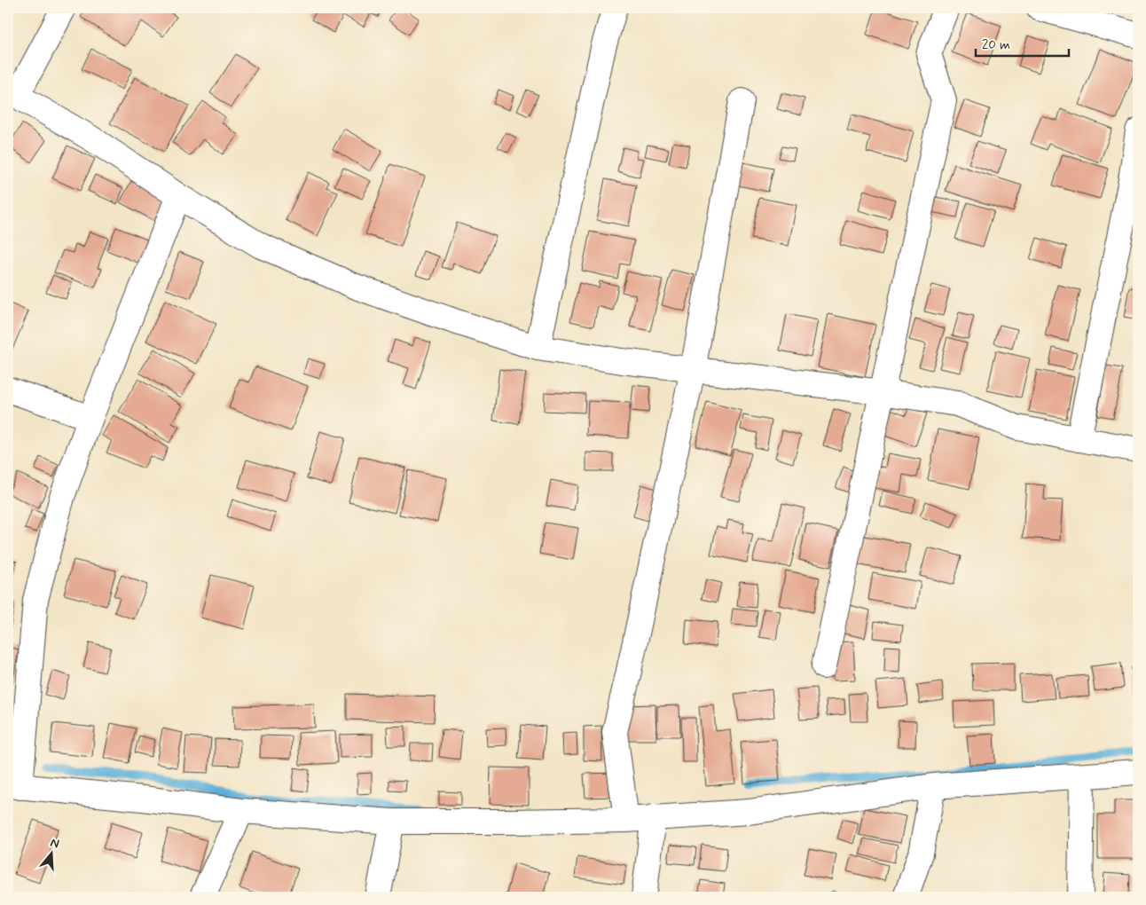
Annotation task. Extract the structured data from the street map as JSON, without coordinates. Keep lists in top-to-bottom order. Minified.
{"scale_bar":"20 m","north":"top"}
